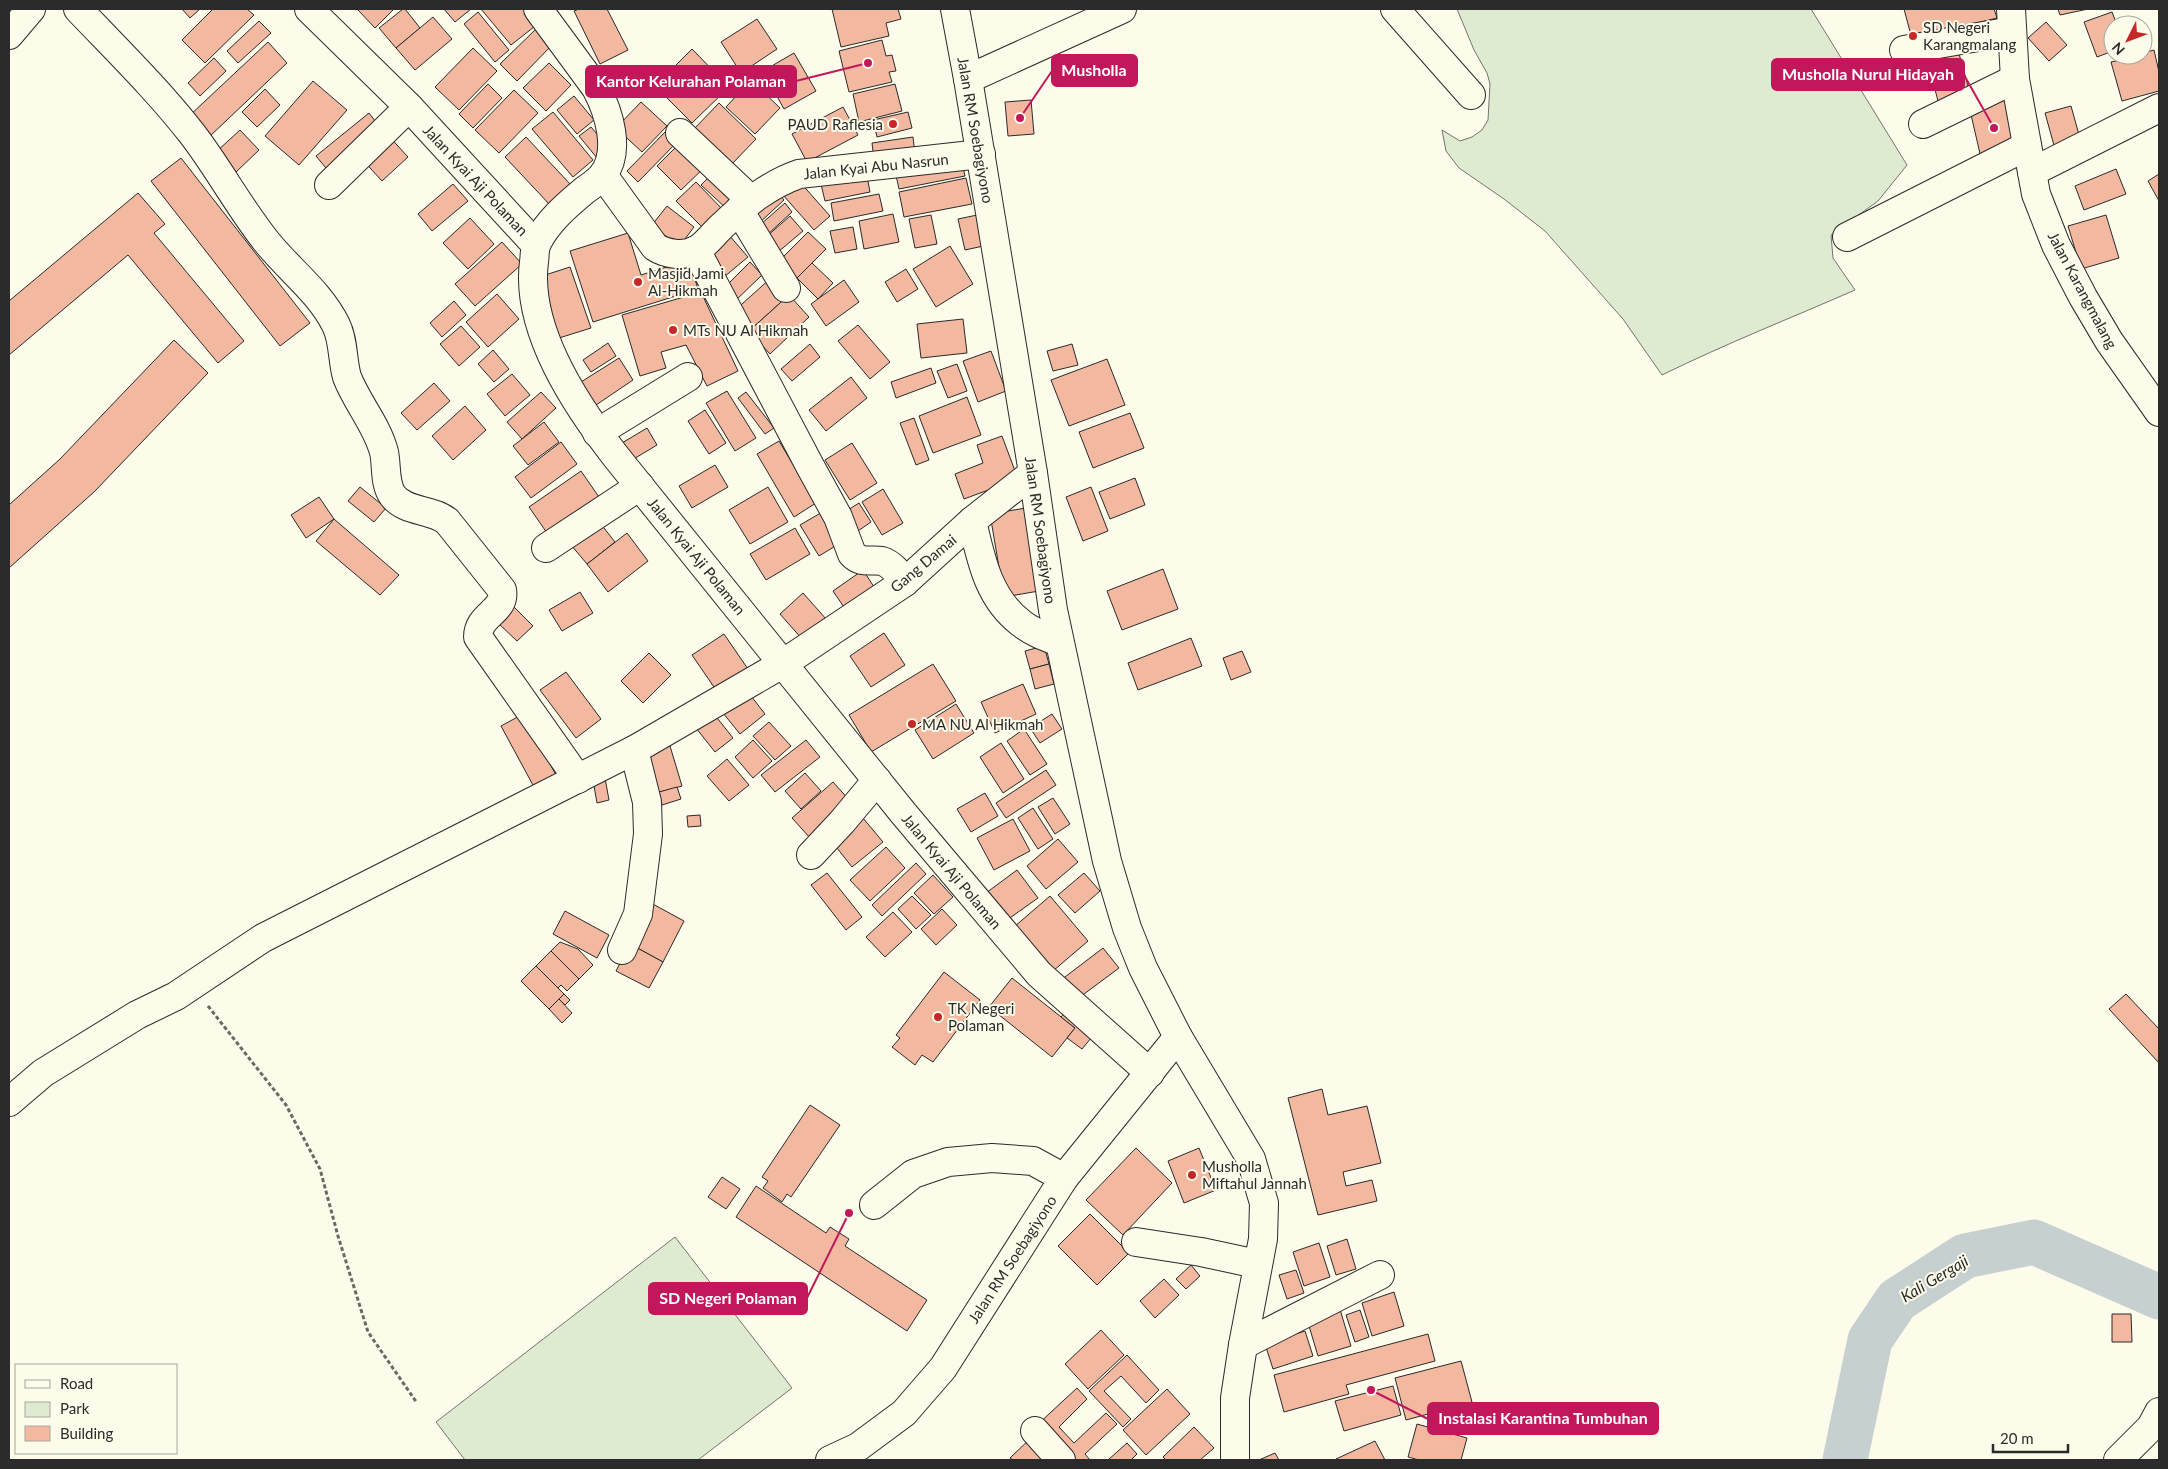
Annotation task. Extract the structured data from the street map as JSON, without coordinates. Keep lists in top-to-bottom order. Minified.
{"streets":{"street":["Jalan RM Soebagiyono","Jalan Kyai Abu Nasrun","Jalan Kyai Aji Polaman","Jalan Karangmalang","Gang Damai"]},"crossings":[["Jalan RM Soebagiyono","Jalan Kyai Abu Nasrun"],["Jalan RM Soebagiyono","Jalan Kyai Aji Polaman"],["Jalan RM Soebagiyono","Gang Damai"],["Jalan Kyai Aji Polaman","Gang Damai"]],"water":["Kali Gergaji"],"places":["SD Negeri Karangmalang","Kantor Kelurahan Polaman","Musholla","PAUD Raflesia","Musholla Nurul Hidayah","Masjid Jami Al-Hikmah","MTs NU Al Hikmah","MA NU Al Hikmah","TK Negeri Polaman","Musholla Miftahul Jannah","SD Negeri Polaman","Instalasi Karantina Tumbuhan"],"legend":["Road","Park","Building"],"scale_bar":"20 m","north":"bottom left"}
